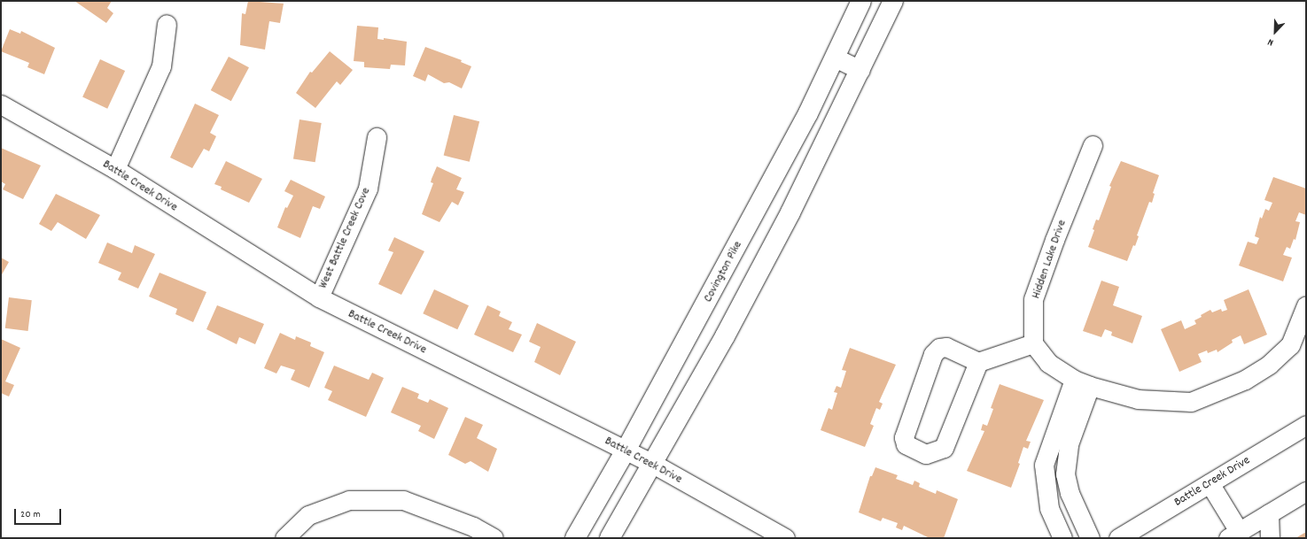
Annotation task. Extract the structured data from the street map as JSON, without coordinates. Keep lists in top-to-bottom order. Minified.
{"streets":{"main road":["Covington Pike"],"street":["Battle Creek Drive","West Battle Creek Cove","Hidden Lake Drive"]},"crossings":[["Battle Creek Drive","West Battle Creek Cove"],["Battle Creek Drive","Covington Pike"]],"scale_bar":"20 m","north":"bottom left"}
